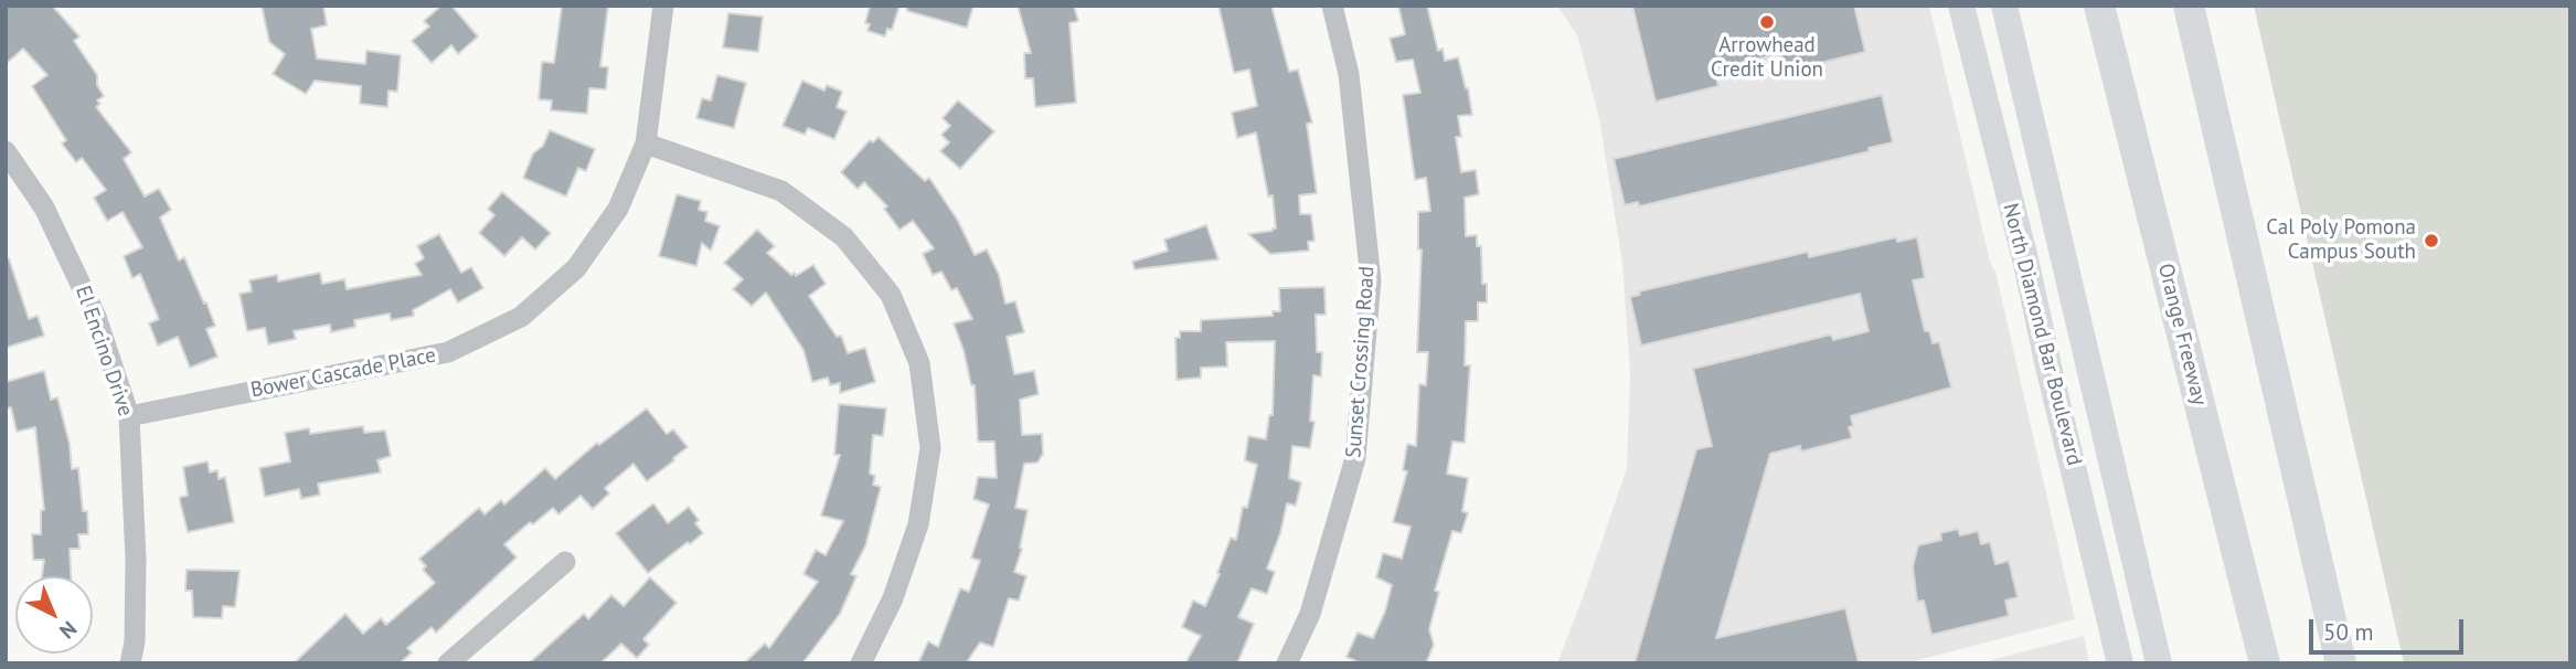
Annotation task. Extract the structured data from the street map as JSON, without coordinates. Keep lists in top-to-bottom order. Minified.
{"streets":{"highway":["Orange Freeway"],"main road":["North Diamond Bar Boulevard"],"street":["El Encino Drive","Sunset Crossing Road","Bower Cascade Place"]},"crossings":[["El Encino Drive","Bower Cascade Place"]],"places":["Arrowhead Credit Union","Cal Poly Pomona Campus South"],"scale_bar":"50 m","north":"bottom right"}
